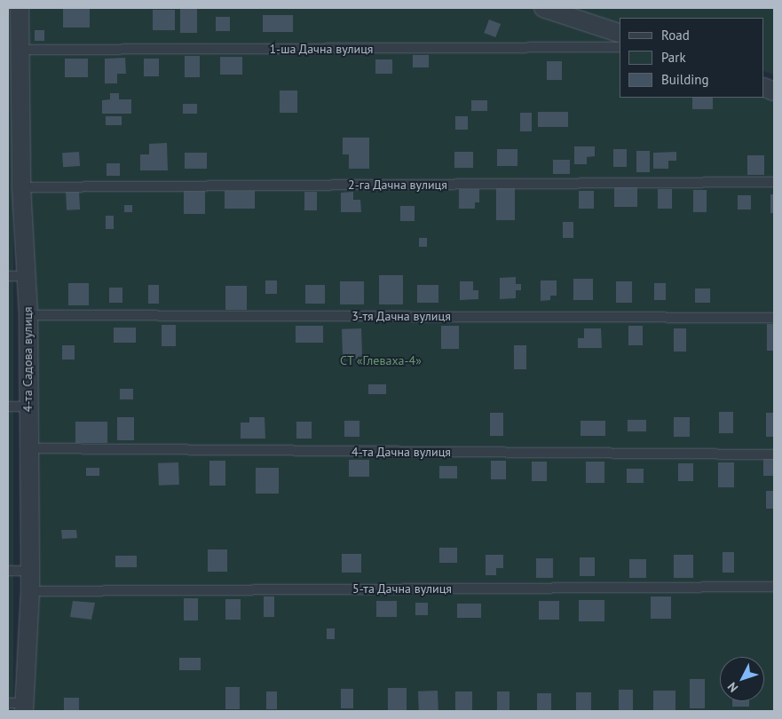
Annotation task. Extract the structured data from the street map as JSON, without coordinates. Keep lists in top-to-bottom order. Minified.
{"streets":{"street":["4-та Садова вулиця"],"lane":["1-ша Дачна вулиця","2-га Дачна вулиця","3-тя Дачна вулиця","4-та Дачна вулиця","5-та Дачна вулиця"]},"crossings":[["1-ша Дачна вулиця","4-та Садова вулиця"],["2-га Дачна вулиця","4-та Садова вулиця"],["3-тя Дачна вулиця","4-та Садова вулиця"],["4-та Садова вулиця","4-та Дачна вулиця"],["4-та Садова вулиця","5-та Дачна вулиця"]],"parks":["СТ «Глеваха-4»"],"legend":["Road","Park","Building"],"north":"bottom left"}
